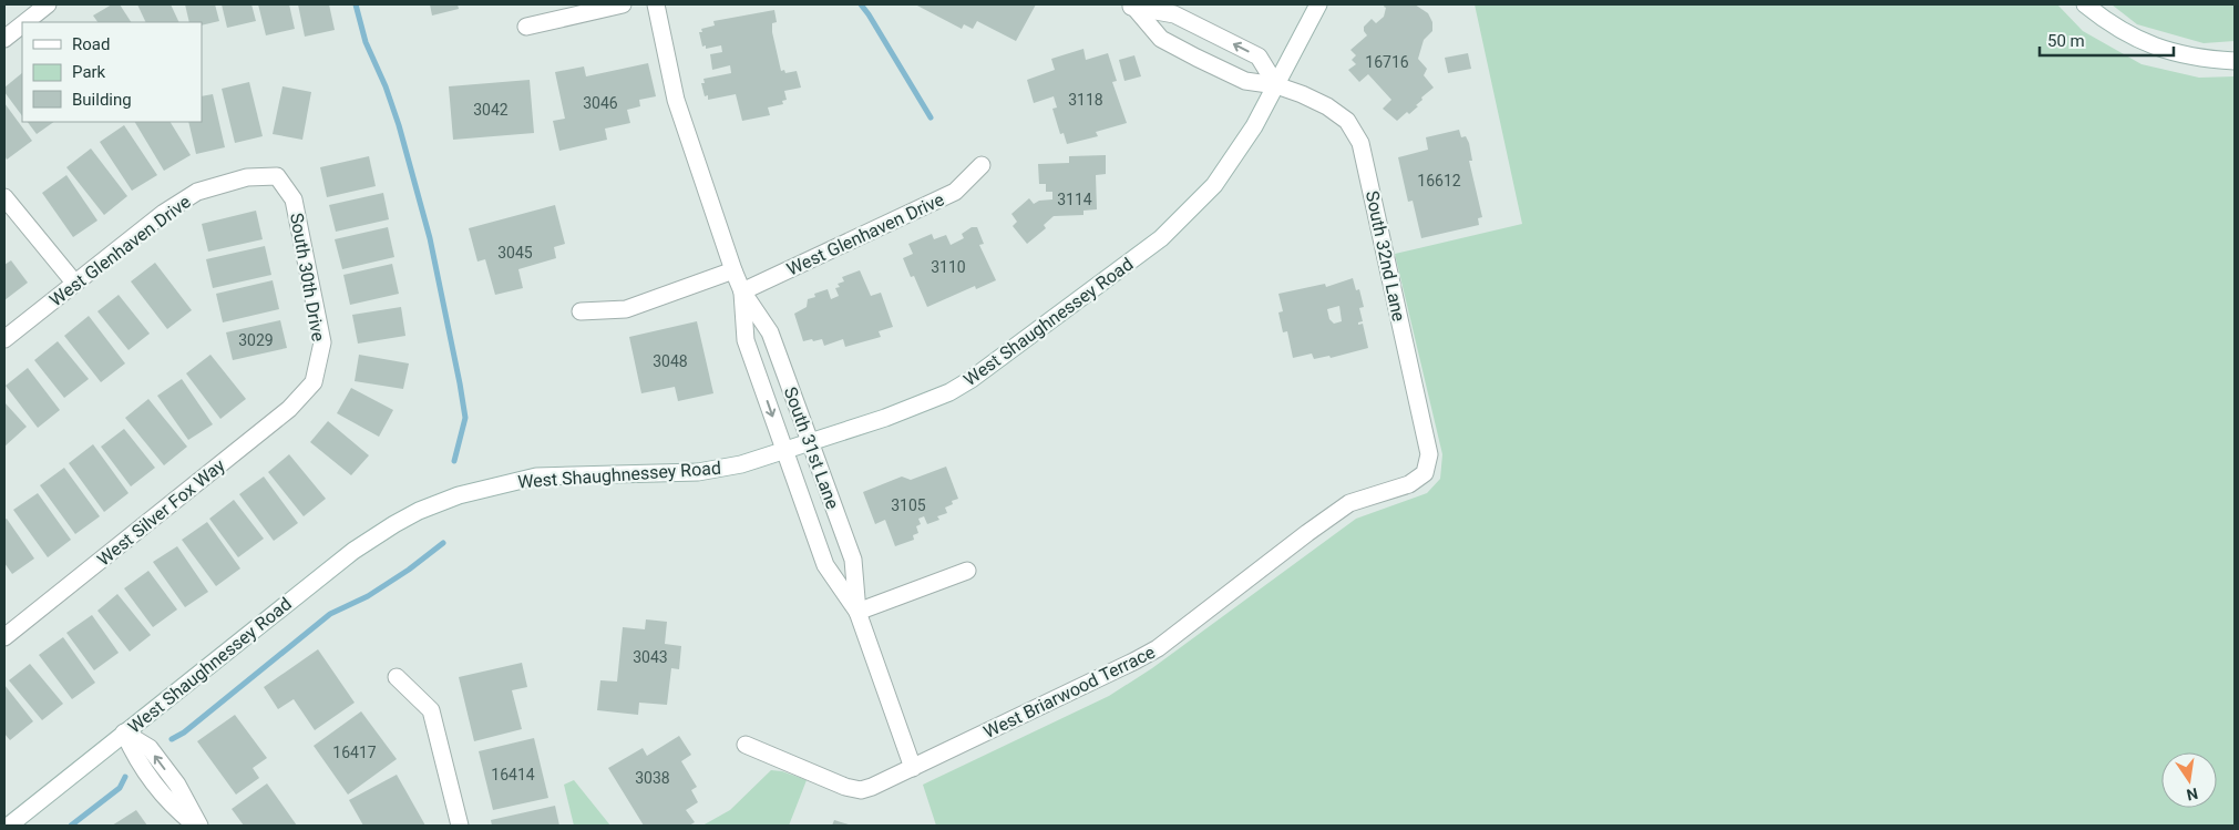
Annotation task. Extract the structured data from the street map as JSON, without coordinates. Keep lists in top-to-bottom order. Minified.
{"streets":{"street":["West Glenhaven Drive","South 32nd Lane","South 30th Drive","West Shaughnessey Road","South 31st Lane","West Silver Fox Way","West Briarwood Terrace"]},"crossings":[["West Glenhaven Drive","South 30th Drive"],["West Glenhaven Drive","South 31st Lane"],["South 32nd Lane","West Shaughnessey Road"],["South 32nd Lane","West Briarwood Terrace"],["South 30th Drive","West Silver Fox Way"],["West Shaughnessey Road","South 31st Lane"],["South 31st Lane","West Briarwood Terrace"]],"house_numbers":["16716","3118","3046","3042","16612","3114","3045","3110","3029","3048","3105","3043","16417","16414","3038"],"legend":["Road","Park","Building"],"scale_bar":"50 m","north":"bottom"}
